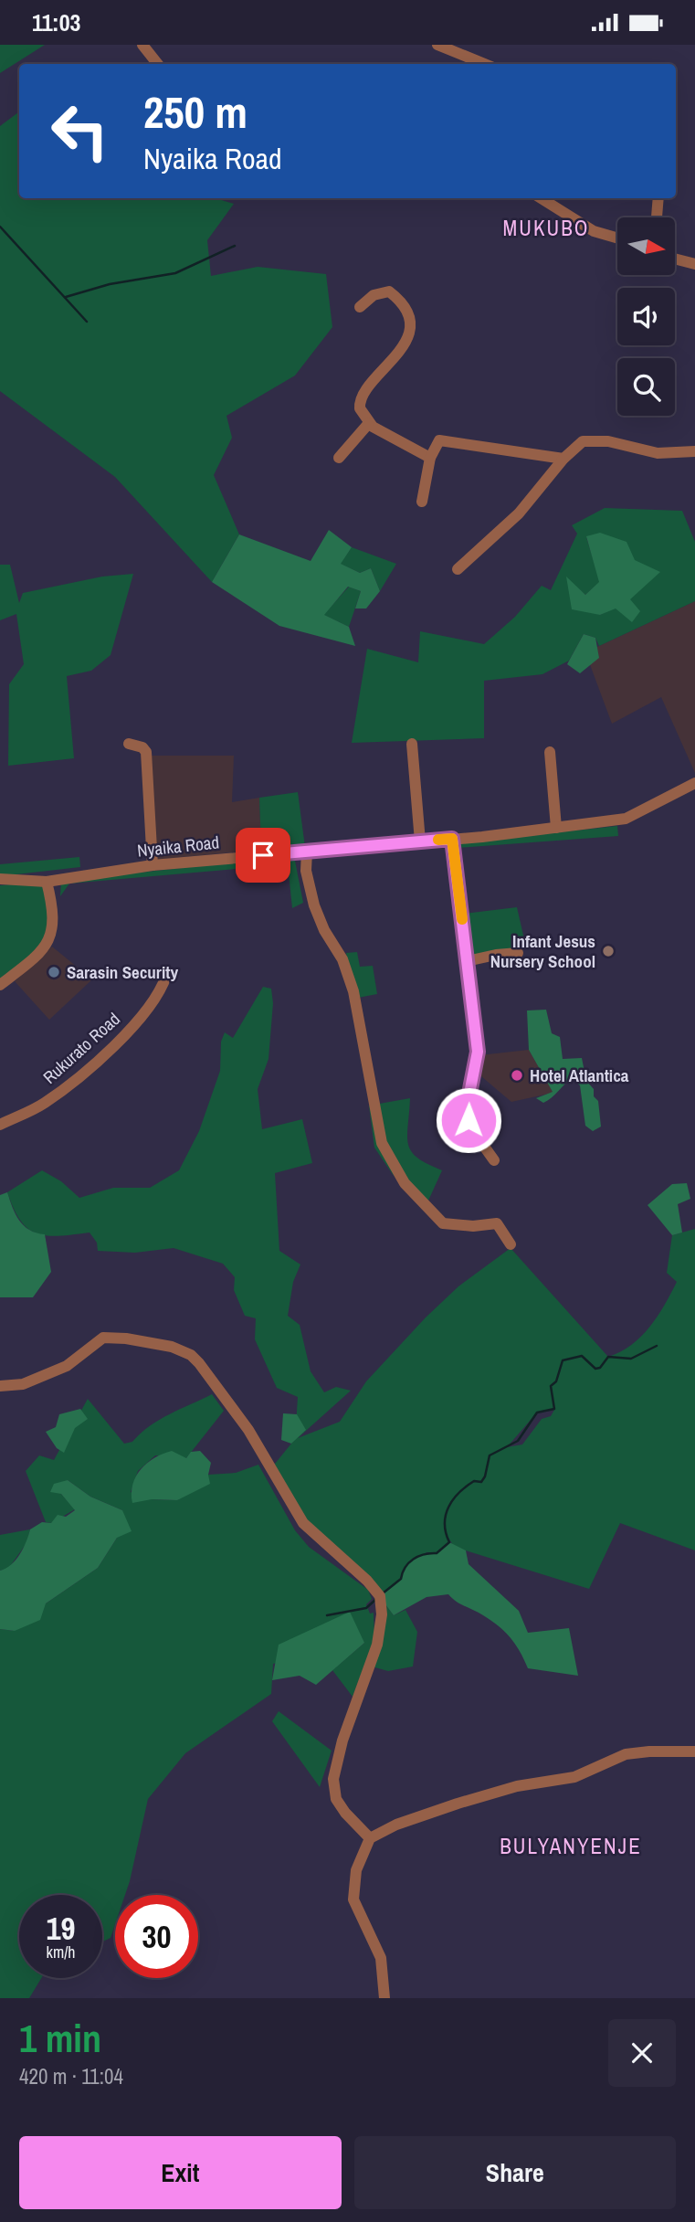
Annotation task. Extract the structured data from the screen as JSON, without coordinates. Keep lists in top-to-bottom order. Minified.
{"streets":{"street":["Nyaika Road","Rukurato Road"]},"districts":["MUKUBO","BULYANYENJE"],"places":["Infant Jesus Nursery School","Sarasin Security","Hotel Atlantica"],"north":"right","page":{"status":"11:03","turn":["250 m","Nyaika Road"],"speed":"19 km/h","limit":"30","heading":["1 min","420 m · 11:04"],"buttons":["Exit","Share"]}}
